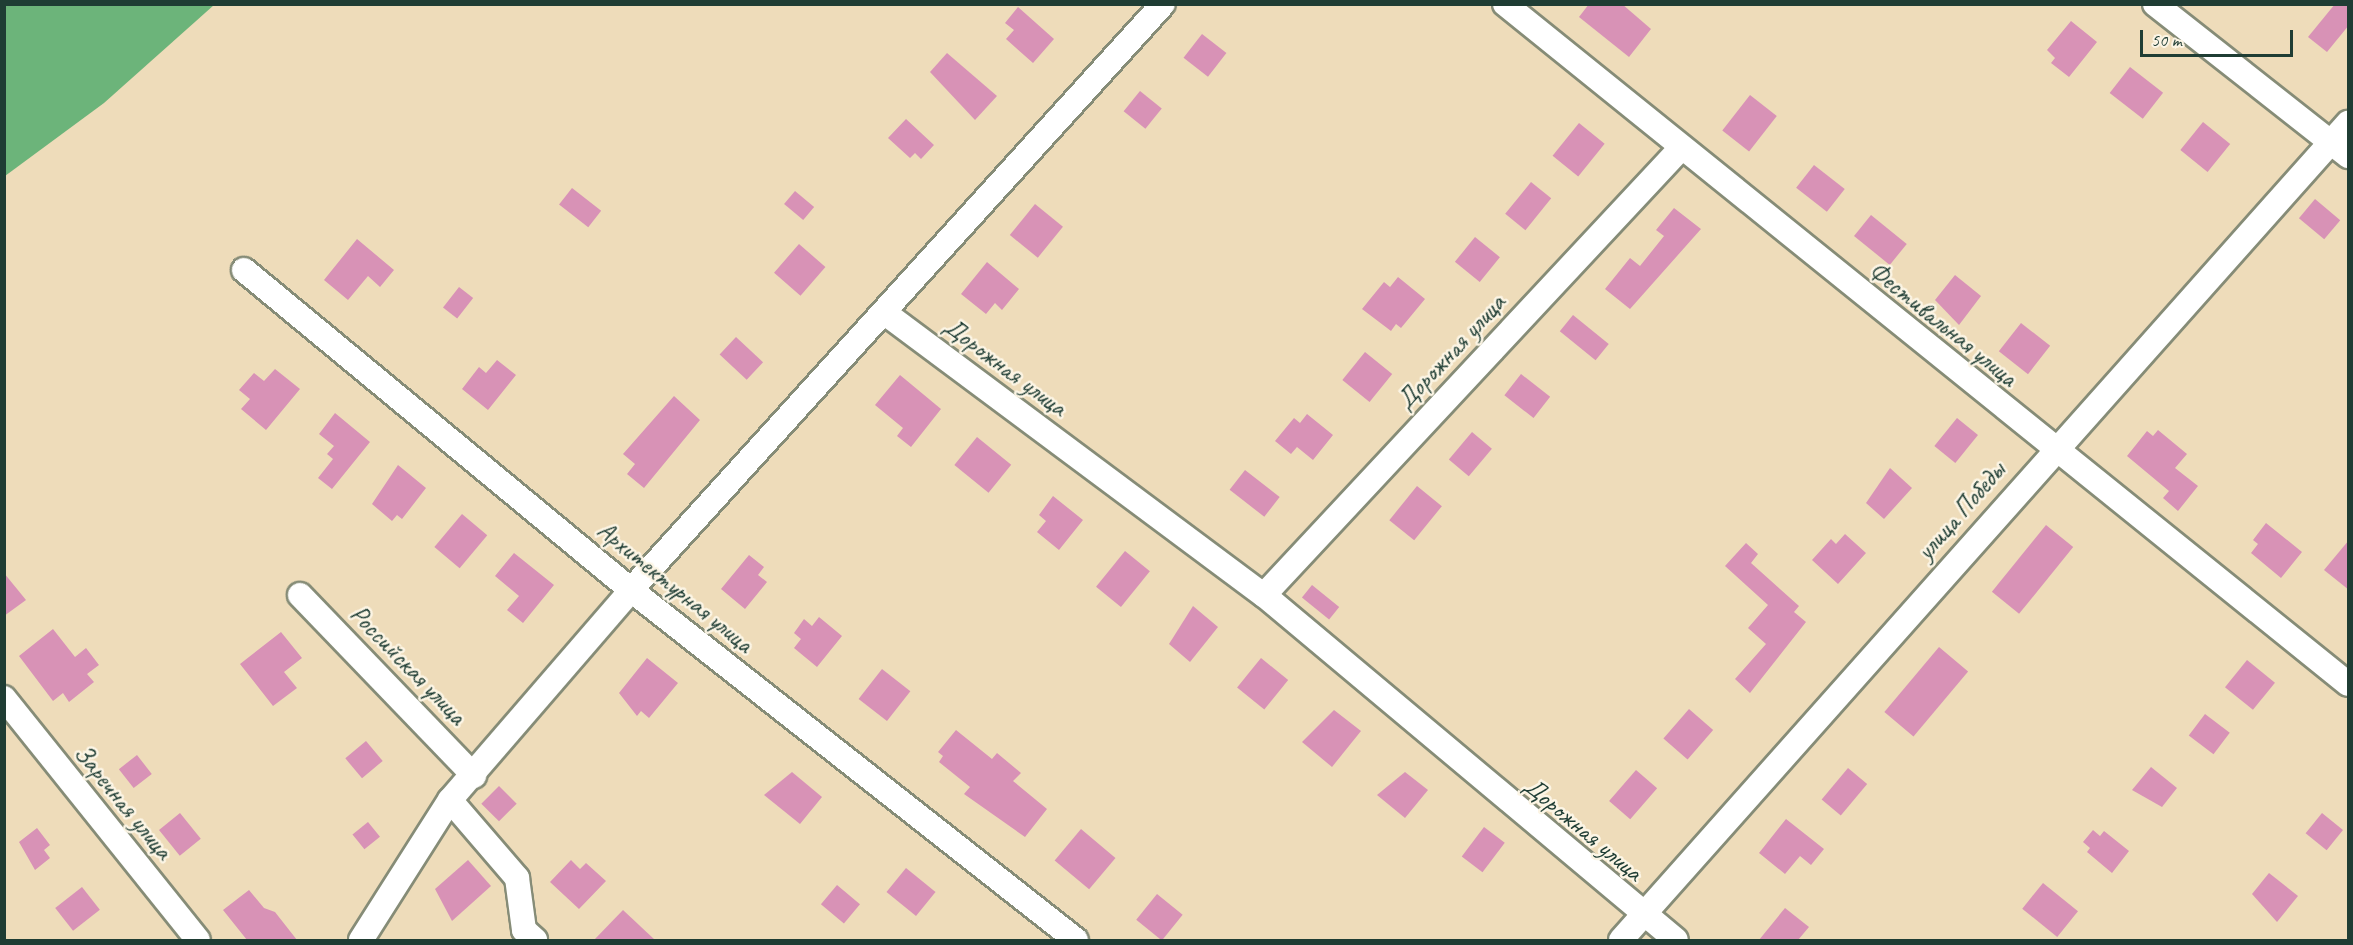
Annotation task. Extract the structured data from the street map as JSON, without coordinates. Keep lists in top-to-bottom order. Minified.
{"streets":{"street":["Фестивальная улица","Дорожная улица","улица Победы","Архитектурная улица","Российская улица","Заречная улица"]},"crossings":[["Фестивальная улица","Дорожная улица"],["Фестивальная улица","улица Победы"],["Дорожная улица","улица Победы"]],"scale_bar":"50 m"}
